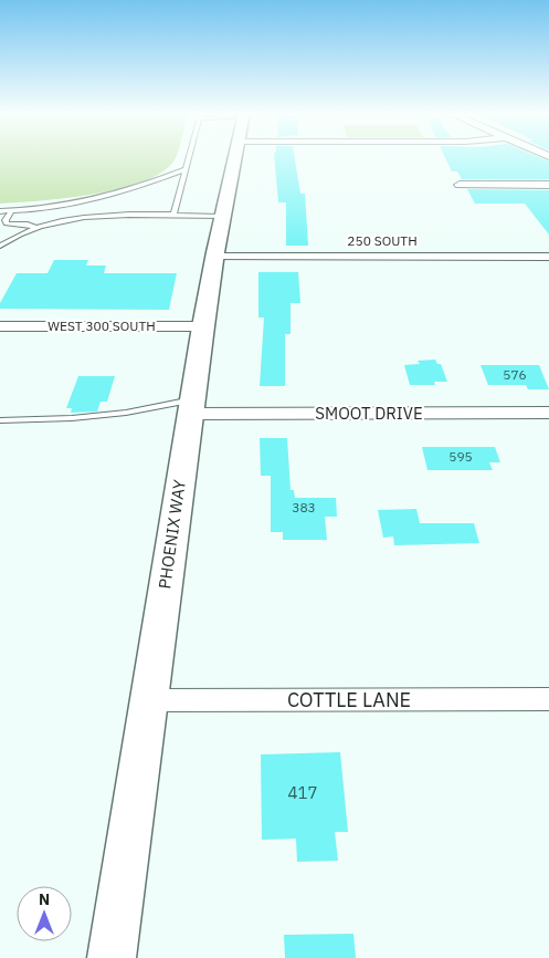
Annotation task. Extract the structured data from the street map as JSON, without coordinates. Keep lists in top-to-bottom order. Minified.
{"streets":{"street":["250 SOUTH","WEST 300 SOUTH","SMOOT DRIVE","PHOENIX WAY","COTTLE LANE"]},"crossings":[["250 SOUTH","PHOENIX WAY"],["WEST 300 SOUTH","PHOENIX WAY"],["SMOOT DRIVE","PHOENIX WAY"],["PHOENIX WAY","COTTLE LANE"]],"house_numbers":["576","595","383","417"],"north":"top"}
